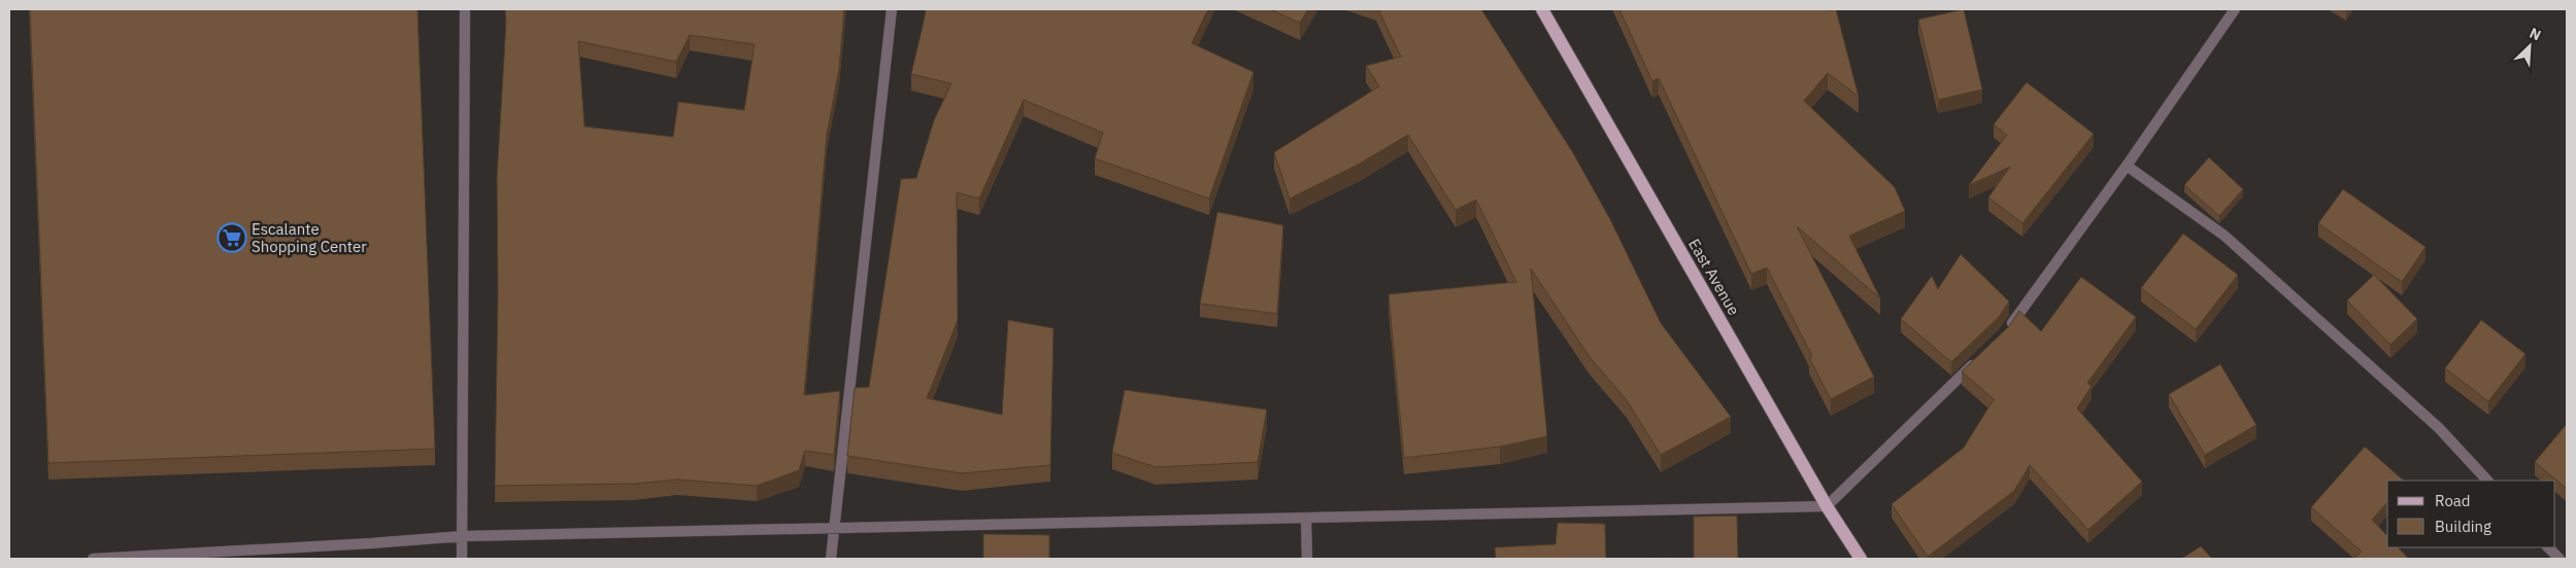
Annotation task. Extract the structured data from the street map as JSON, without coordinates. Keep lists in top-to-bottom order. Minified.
{"streets":{"main road":["East Avenue"]},"places":{"supermarket":["Escalante Shopping Center"]},"legend":["Road","Building"],"north":"top right"}
